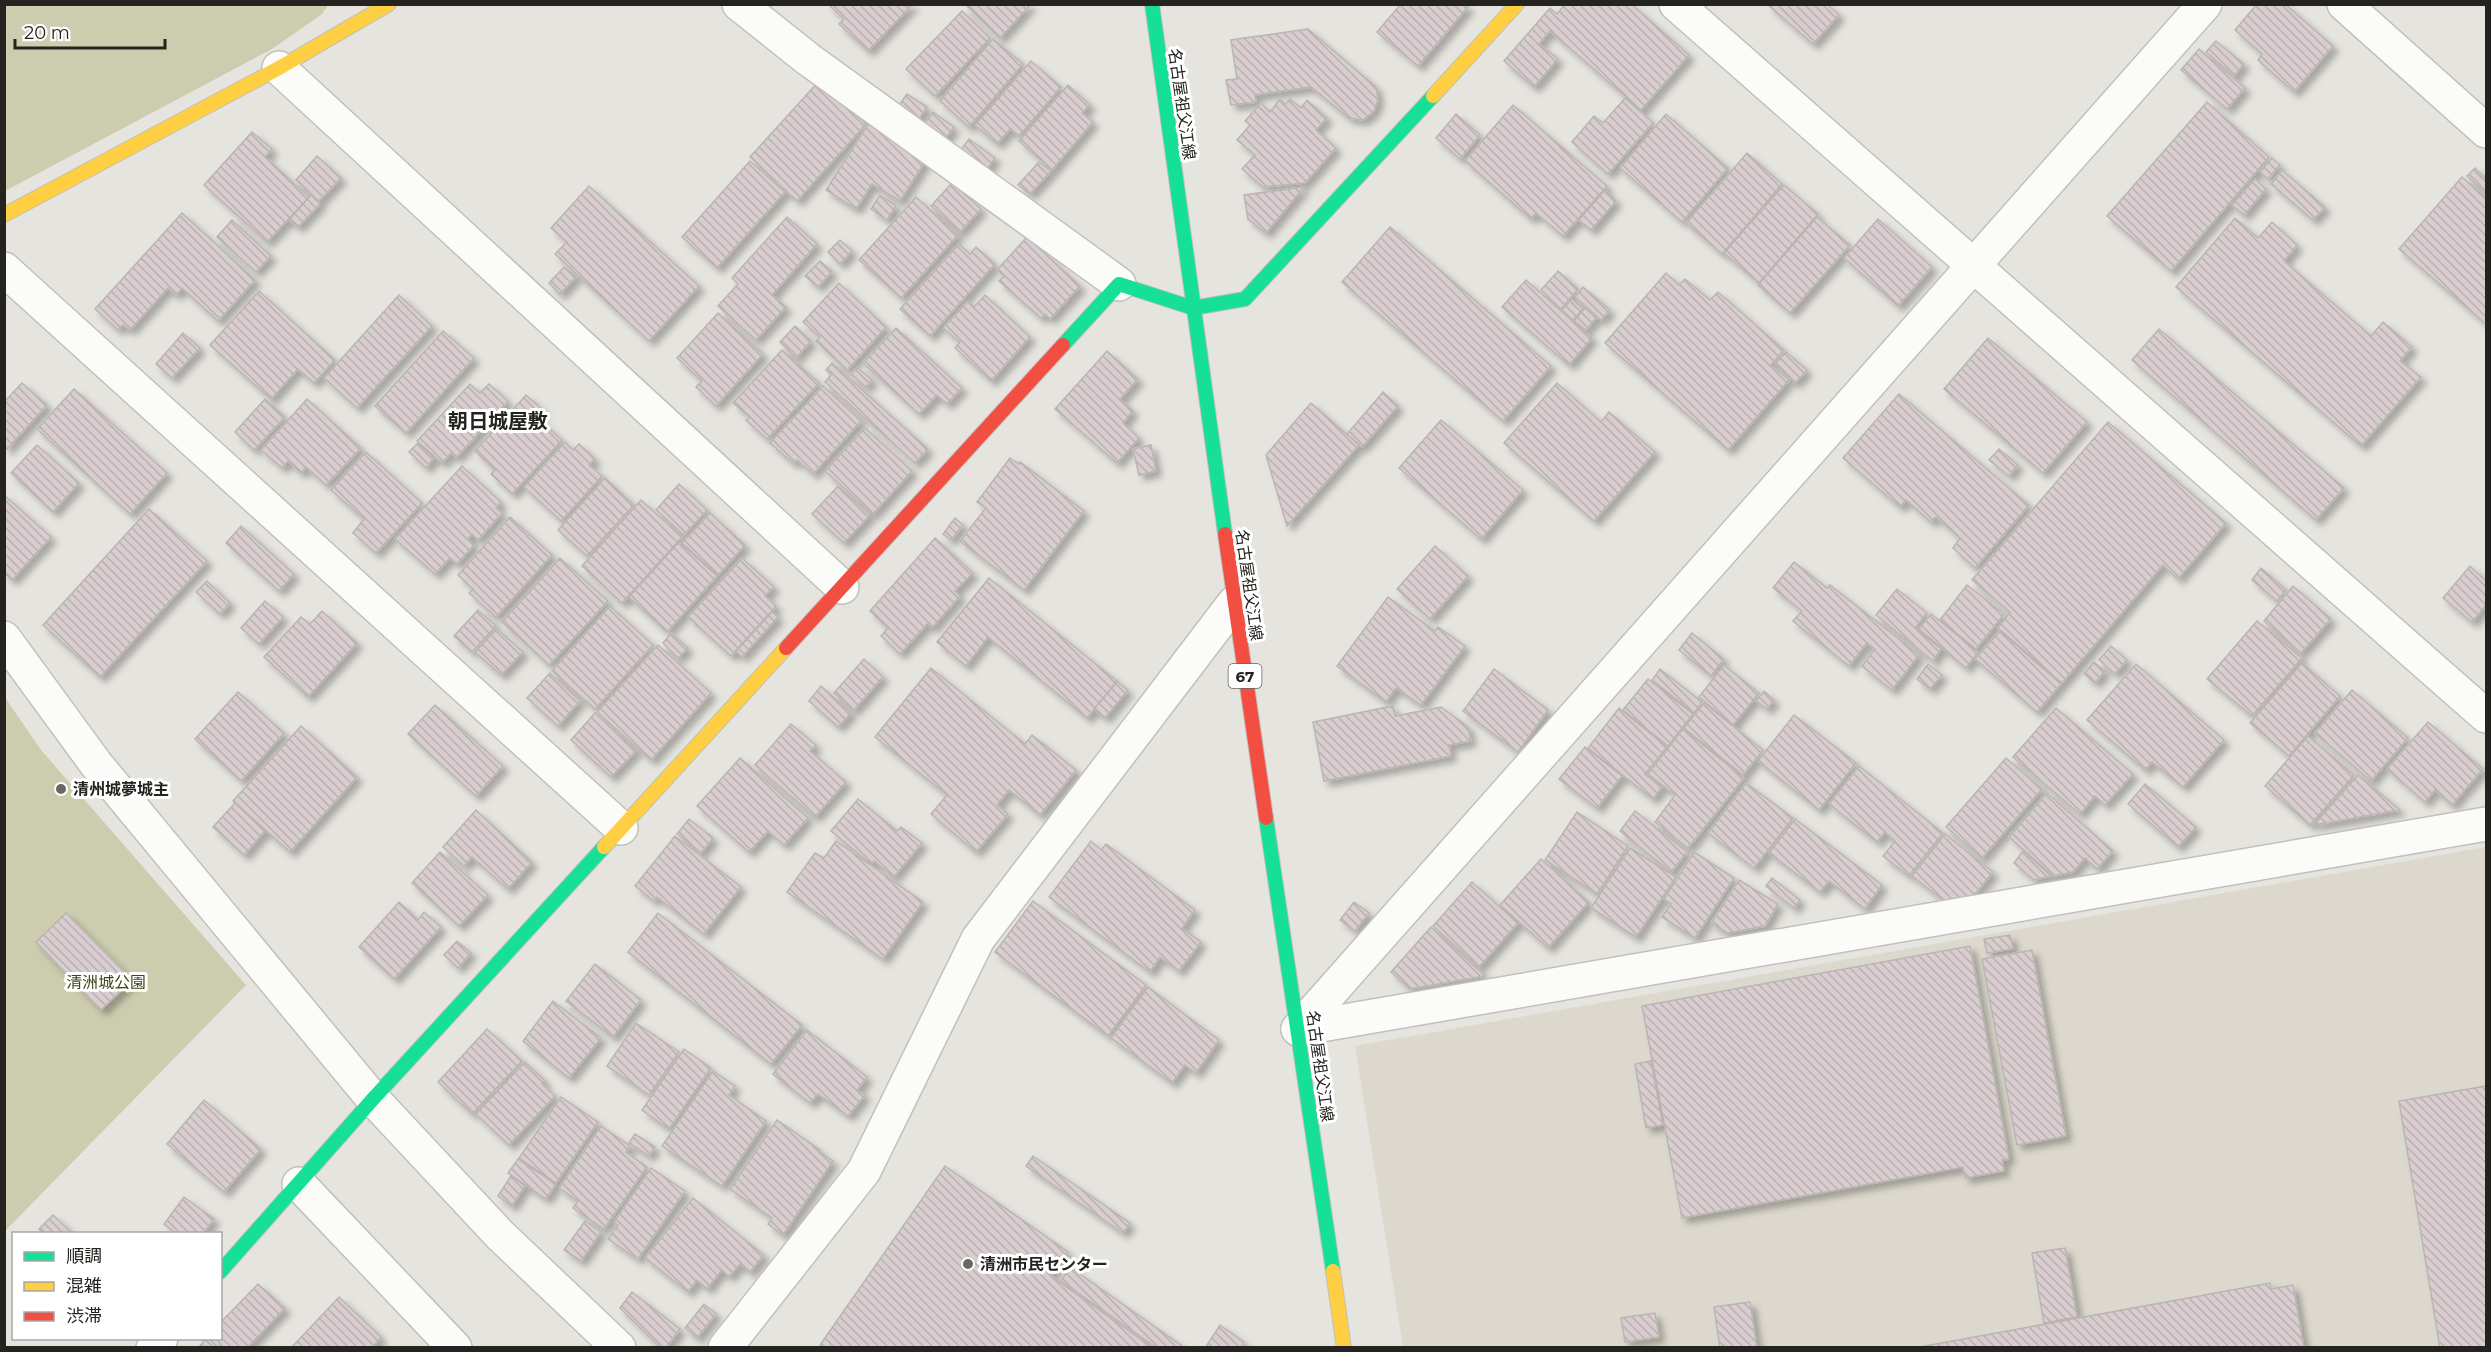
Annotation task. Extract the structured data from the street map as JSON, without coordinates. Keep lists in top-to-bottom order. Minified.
{"streets":{"street":["名古屋祖父江線","67"]},"districts":["朝日城屋敷"],"parks":["清洲城公園"],"places":["清州城夢城主","清洲市民センター"],"legend":["順調","混雑","渋滞"],"scale_bar":"20 m"}
